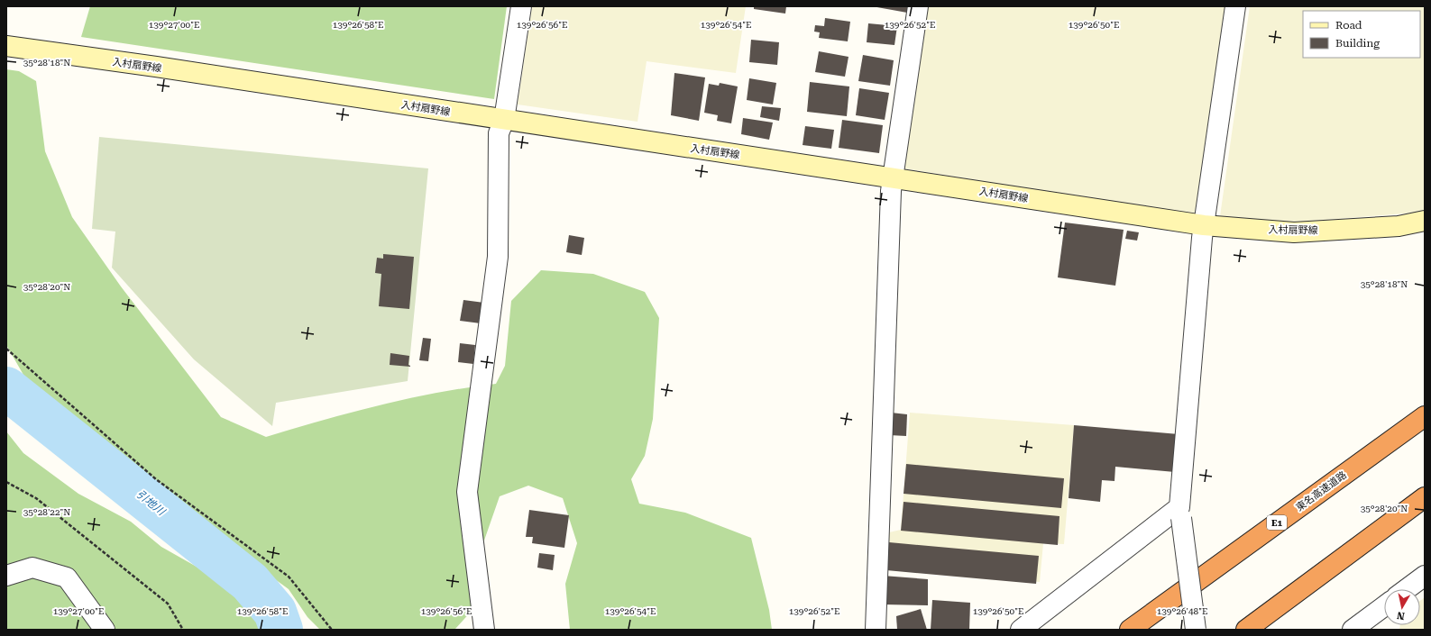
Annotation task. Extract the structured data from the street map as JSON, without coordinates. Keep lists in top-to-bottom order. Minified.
{"streets":{"highway":["東名高速道路","E1"],"street":["入村扇野線"]},"water":["引地川"],"legend":["Road","Building"],"north":"bottom","coordinates":["139°27'00\"E","139°26'58\"E","139°26'56\"E","139°26'54\"E","139°26'52\"E","139°26'50\"E","35°28'18\"N","35°28'20\"N","35°28'22\"N","139°26'48\"E"]}
